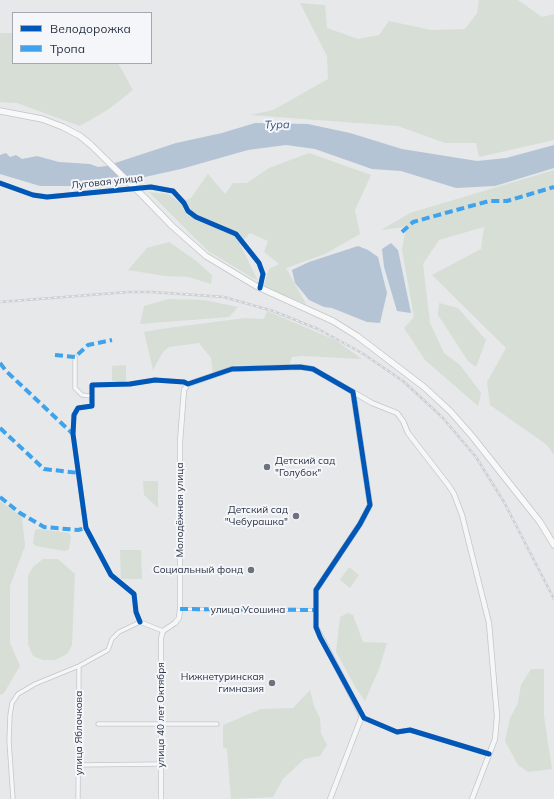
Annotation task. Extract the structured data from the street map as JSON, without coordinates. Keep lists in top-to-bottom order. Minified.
{"streets":{"street":["Луговая улица","Молодёжная улица","улица Усошина","улица 40 лет Октября","улица Яблочкова"]},"crossings":[["Молодёжная улица","улица Усошина"]],"water":["Тура"],"places":["Детский сад \"Голубок\"","Детский сад \"Чебурашка\"","Социальный фонд","Нижнетуринская гимназия"],"legend":["Велодорожка","Тропа"]}
